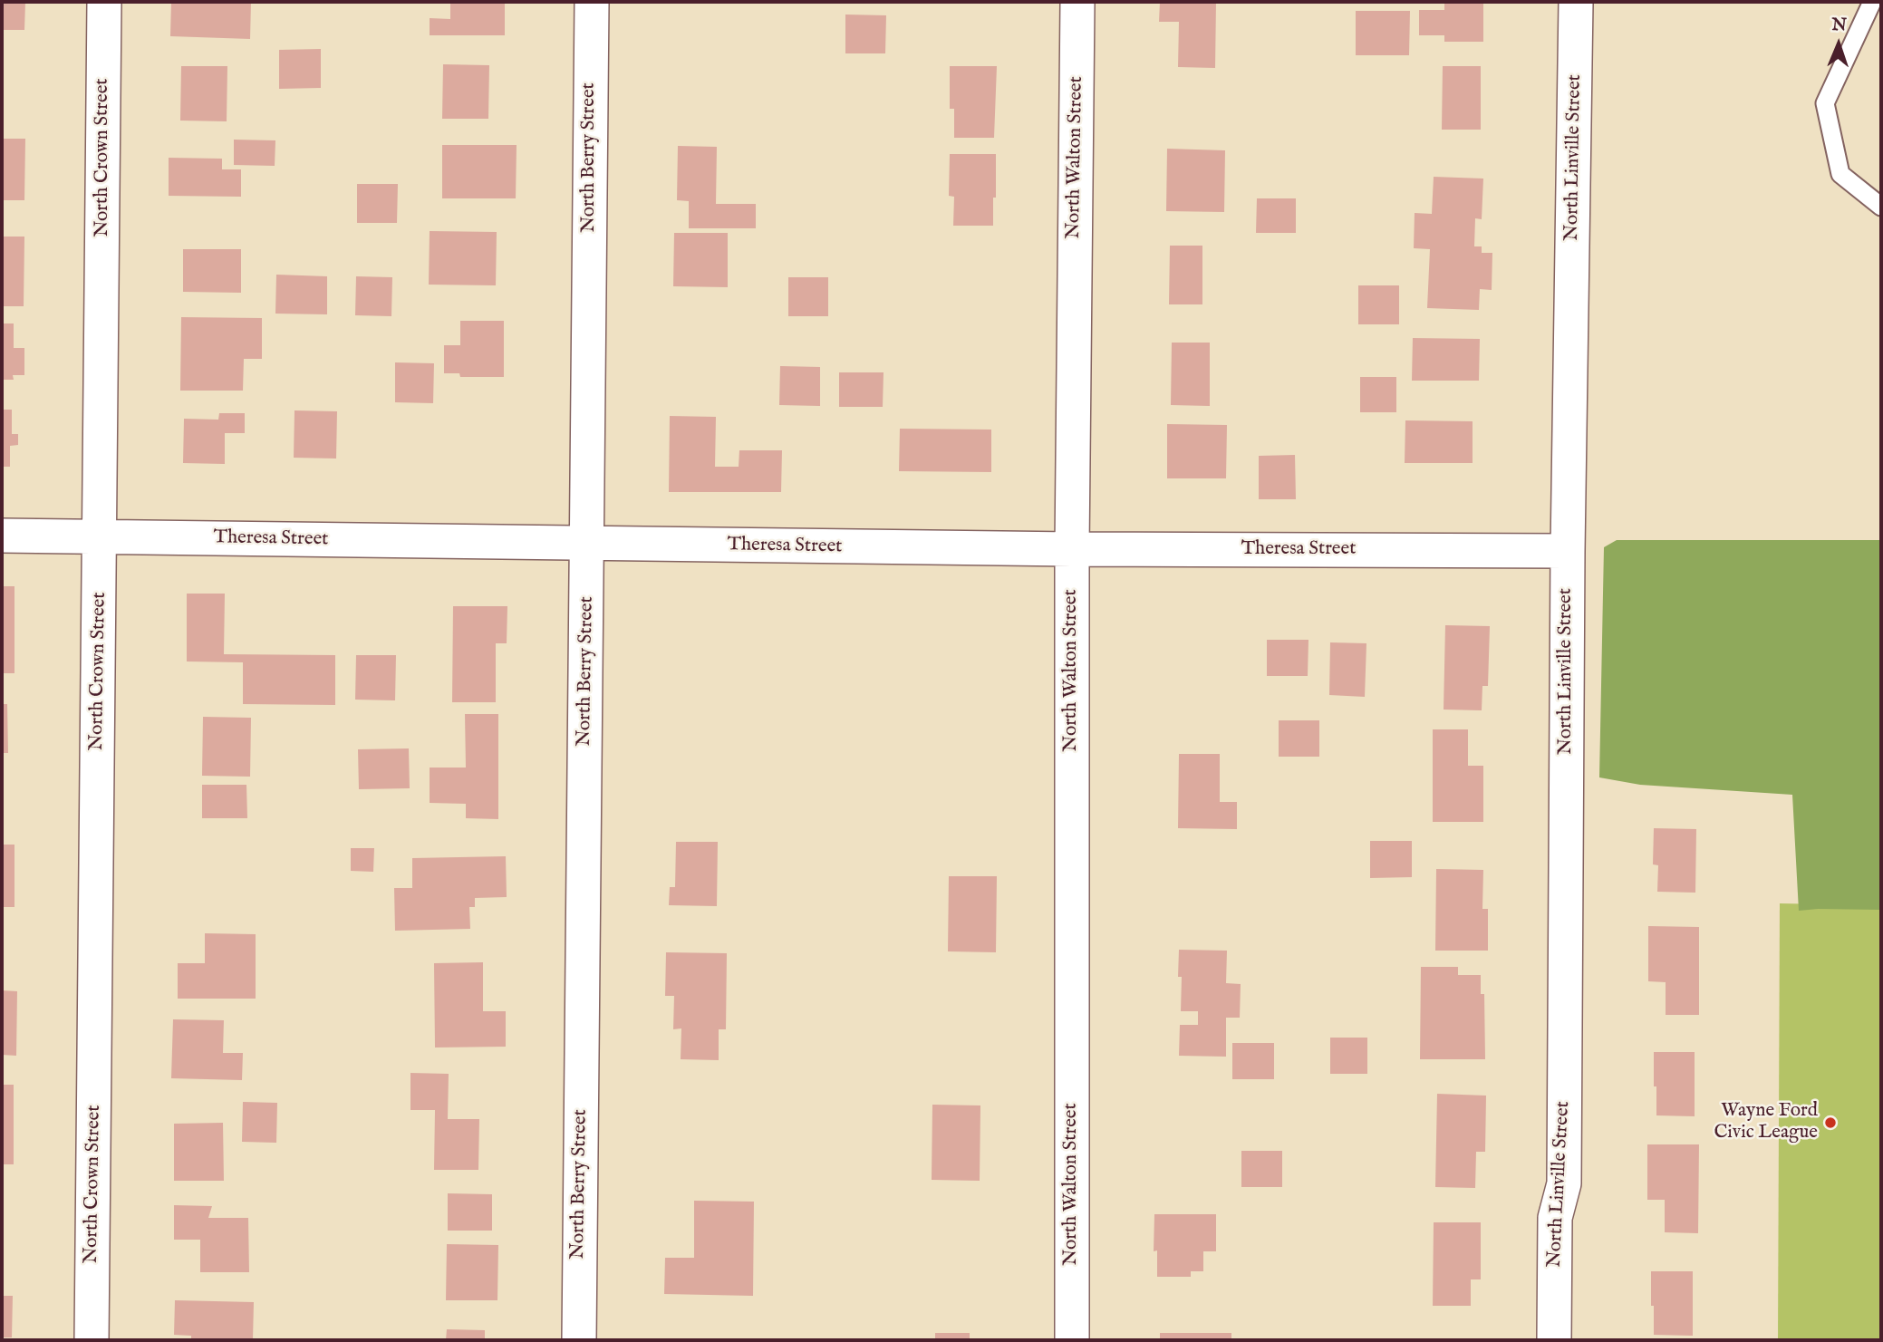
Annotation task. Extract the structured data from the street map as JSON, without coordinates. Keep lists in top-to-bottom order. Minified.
{"streets":{"street":["North Crown Street","North Berry Street","North Walton Street","North Linville Street","Theresa Street"]},"crossings":[["North Crown Street","Theresa Street"],["North Berry Street","Theresa Street"],["North Walton Street","Theresa Street"],["North Linville Street","Theresa Street"]],"places":["Wayne Ford Civic League"],"north":"top"}
